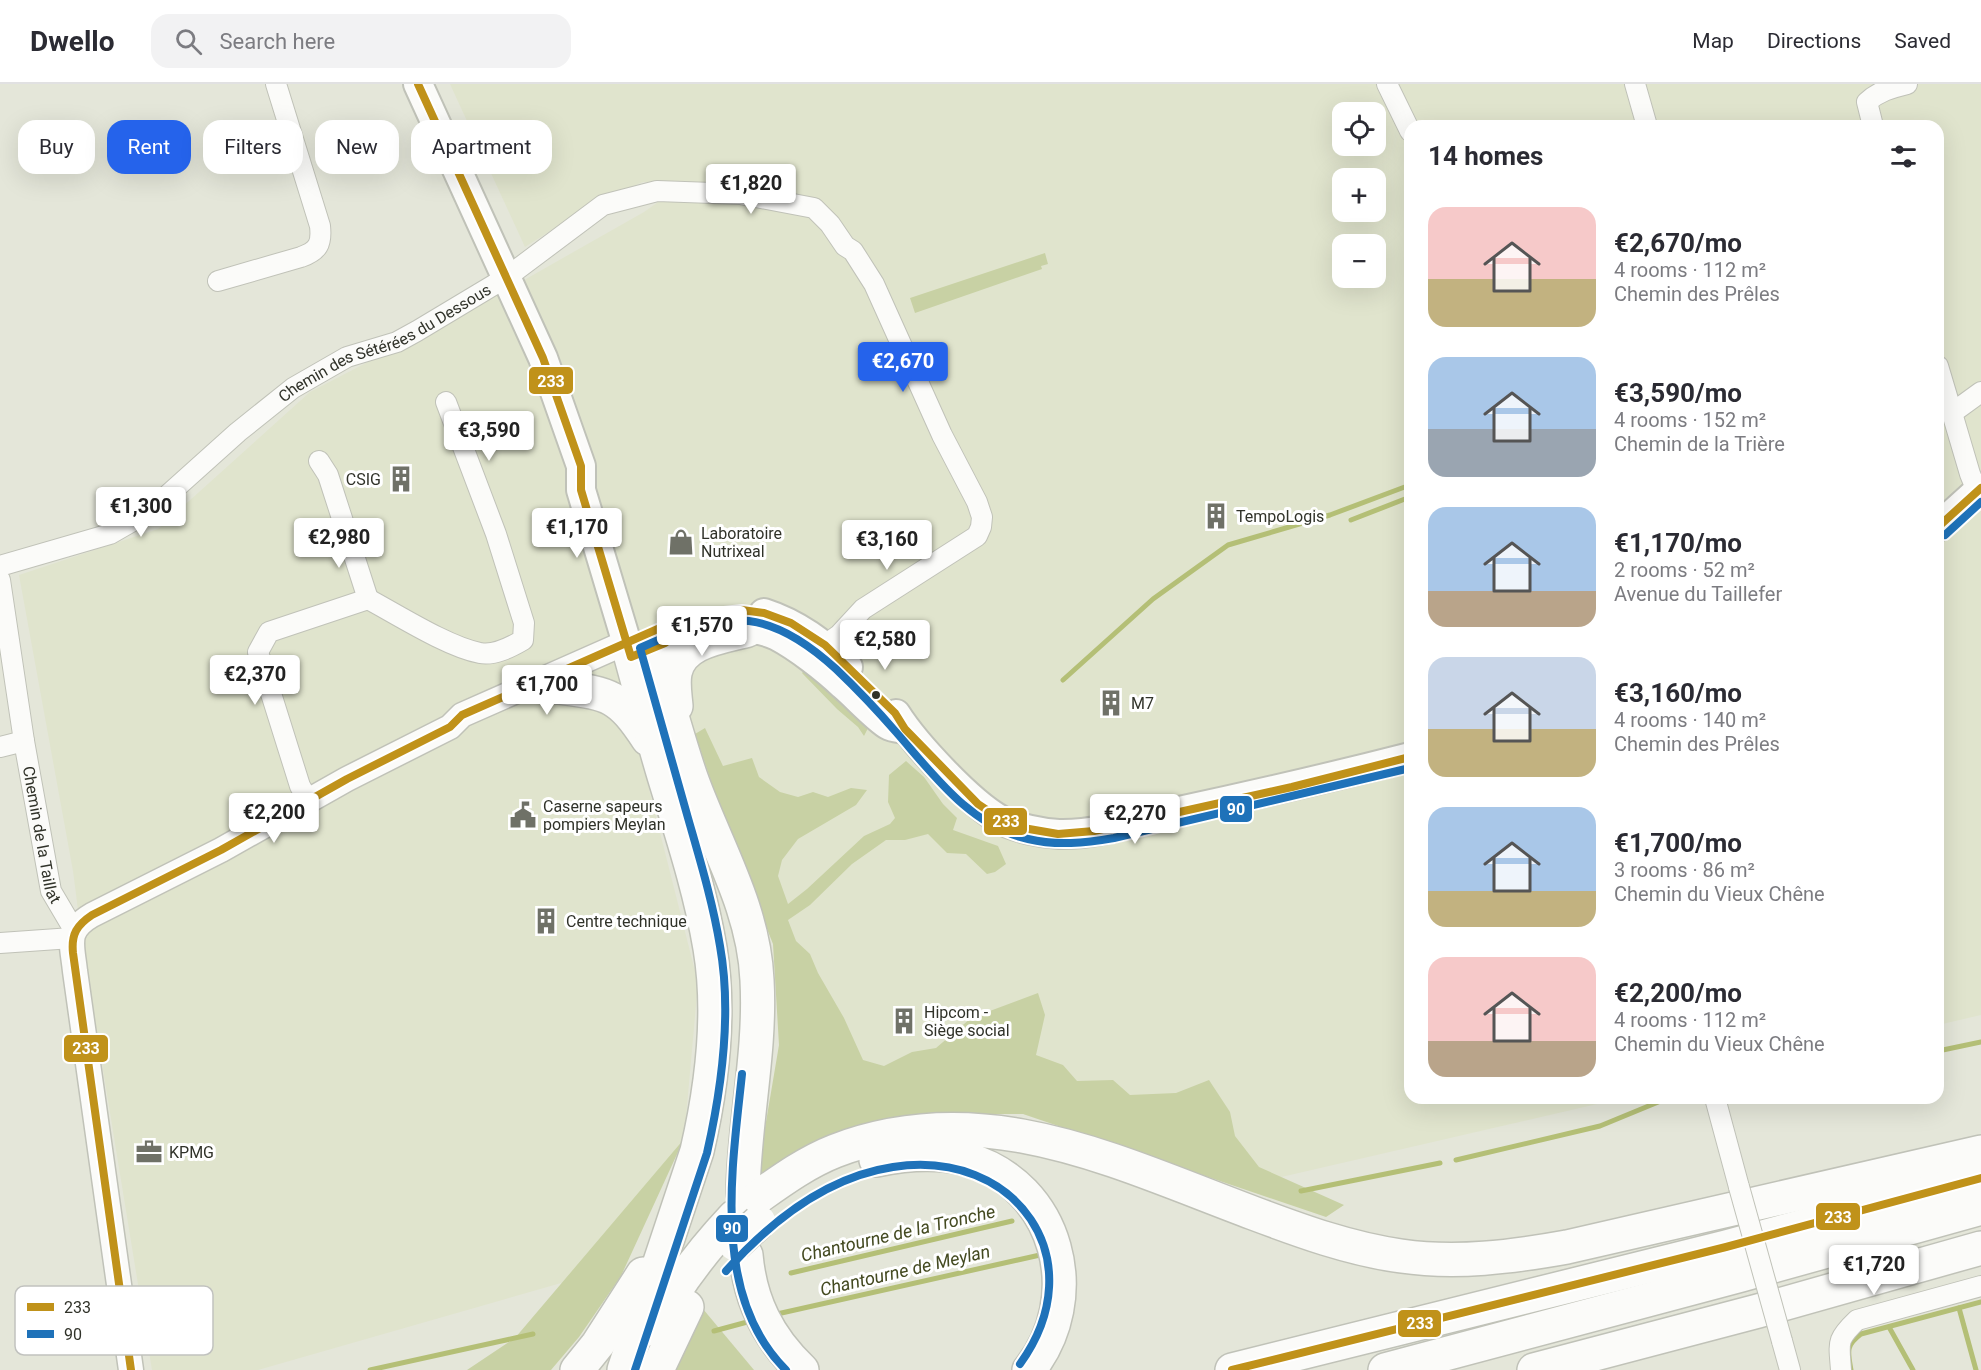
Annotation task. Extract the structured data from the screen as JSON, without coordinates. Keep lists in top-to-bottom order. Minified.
{"streets":{"street":["Chemin des Sétérées du Dessous","Chemin de la Taillat"]},"water":["Chantourne de la Tronche","Chantourne de Meylan"],"places":{"building":["CSIG","TempoLogis","M7","Centre technique","Hipcom - Siège social"],"shop":["Laboratoire Nutrixeal"],"public building":["Caserne sapeurs pompiers Meylan"],"office":["KPMG"]},"lines":["transit line 233","transit line 90"],"legend":["233","90"],"page":{"header":"Dwello","search":"Search here","nav":["Map","Directions","Saved"],"map_buttons":["+","−"],"chip":["Buy","Rent","Filters","New","Apartment"],"heading":"14 homes","price":["€1,820","€2,670","€3,590","€1,300","€1,170","€2,980","€3,160","€1,570","€2,580","€2,370","€1,700","€2,200","€2,270","€1,720"],"list":[{"name":"€2,670/mo","note":"4 rooms · 112 m² · Chemin des Prêles"},{"name":"€3,590/mo","note":"4 rooms · 152 m² · Chemin de la Trière"},{"name":"€1,170/mo","note":"2 rooms · 52 m² · Avenue du Taillefer"},{"name":"€3,160/mo","note":"4 rooms · 140 m² · Chemin des Prêles"},{"name":"€1,700/mo","note":"3 rooms · 86 m² · Chemin du Vieux Chêne"},{"name":"€2,200/mo","note":"4 rooms · 112 m² · Chemin du Vieux Chêne"}]}}
